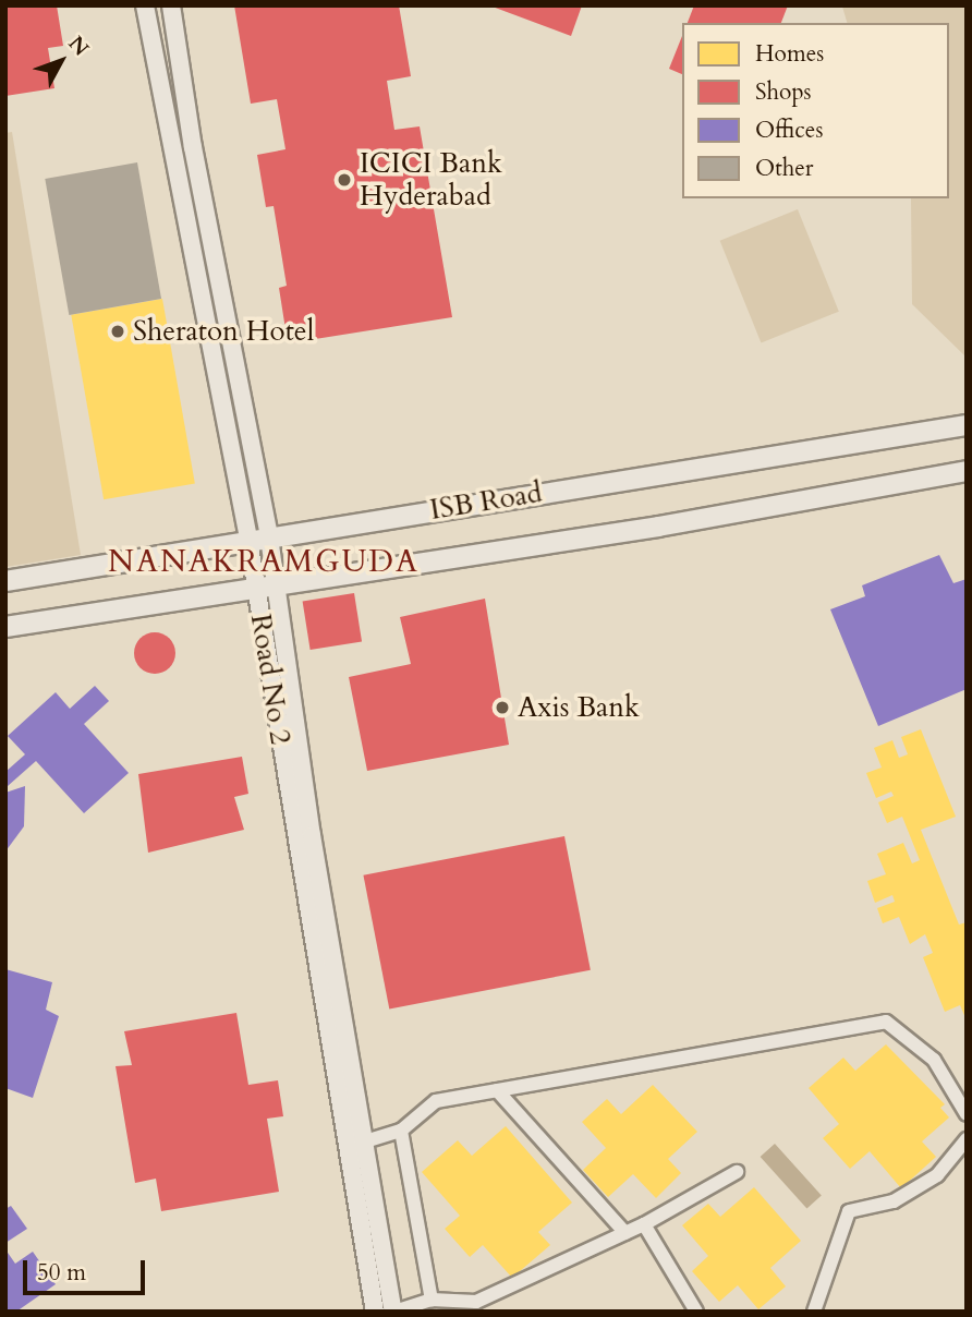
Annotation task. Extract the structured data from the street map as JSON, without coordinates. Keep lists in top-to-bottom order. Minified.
{"streets":{"main road":["ISB Road"],"street":["Road No 2"]},"crossings":[["ISB Road","Road No 2"]],"districts":["NANAKRAMGUDA"],"places":["ICICI Bank Hyderabad","Sheraton Hotel","Axis Bank"],"legend":["Homes","Shops","Offices","Other"],"scale_bar":"50 m","north":"top right"}
